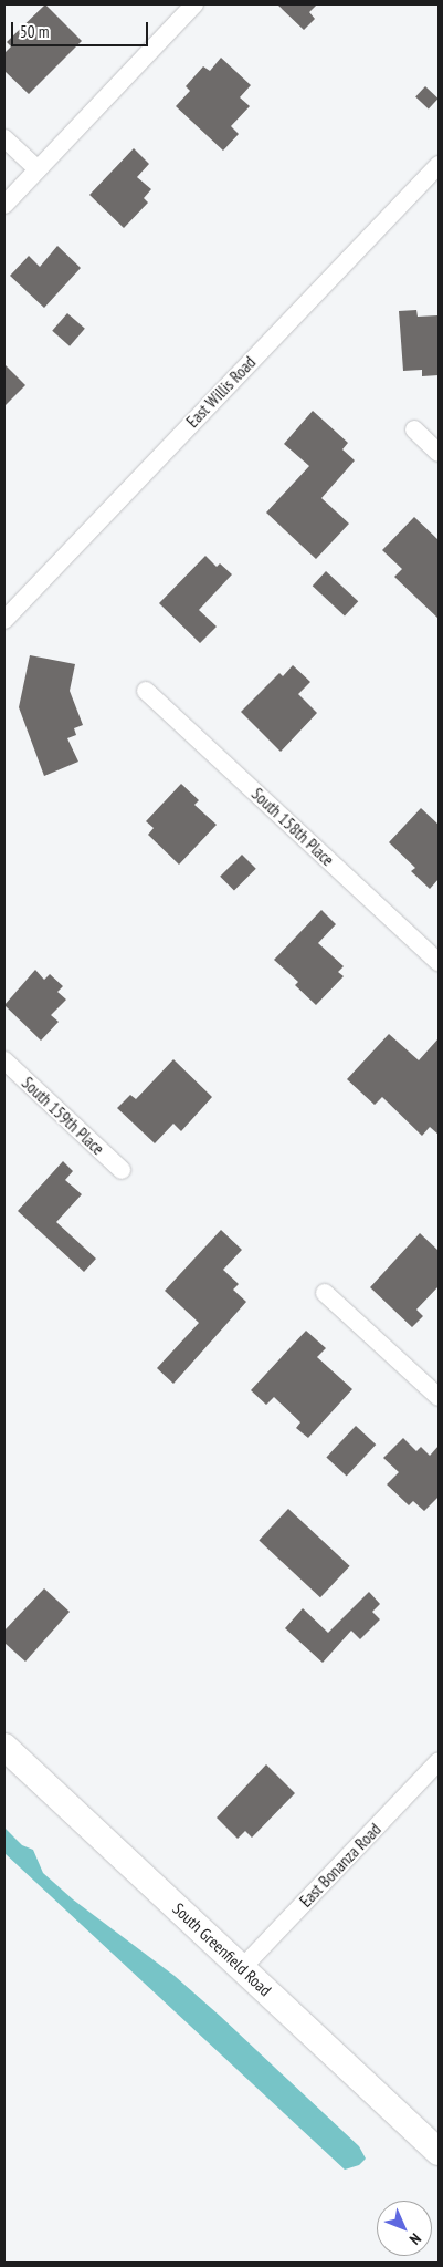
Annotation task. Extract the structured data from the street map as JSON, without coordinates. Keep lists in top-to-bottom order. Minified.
{"streets":{"main road":["South Greenfield Road"],"street":["East Willis Road","South 158th Place","South 159th Place","East Bonanza Road"]},"crossings":[["East Bonanza Road","South Greenfield Road"]],"scale_bar":"50 m","north":"bottom right"}
